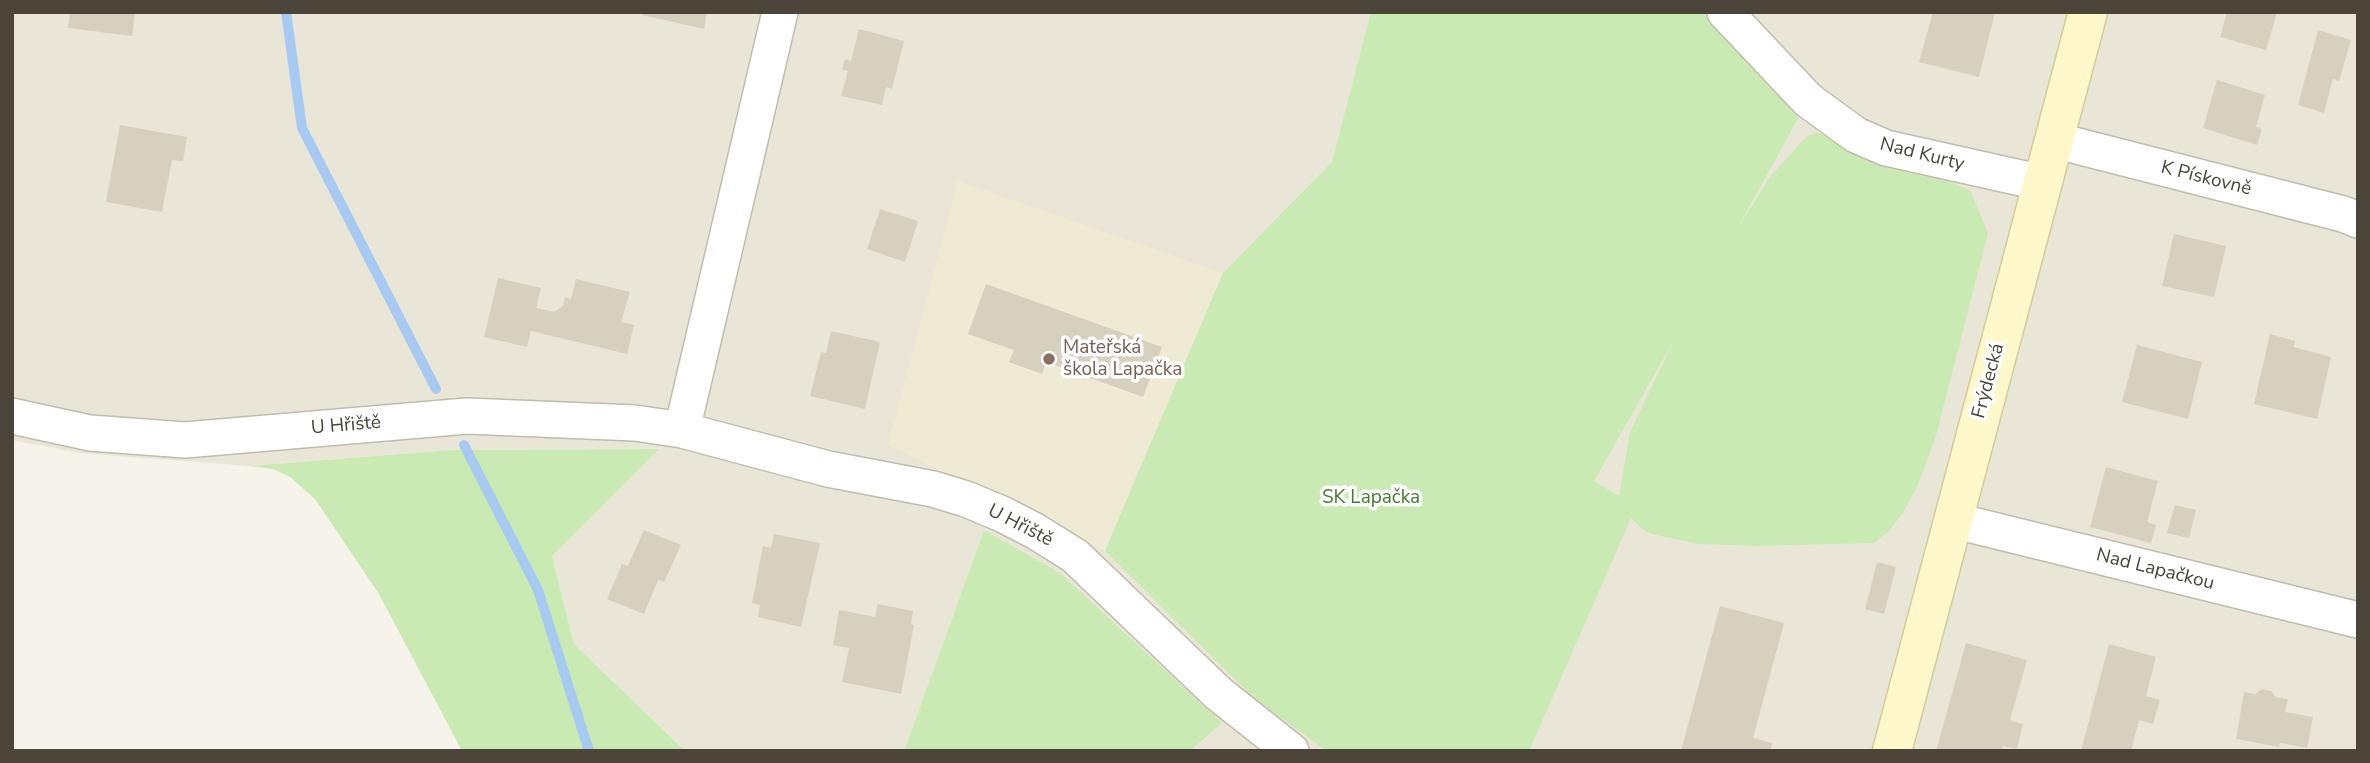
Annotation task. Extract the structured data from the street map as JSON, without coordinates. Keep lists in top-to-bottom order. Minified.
{"streets":{"main road":["Frýdecká"],"street":["Nad Kurty","K Pískovně","U Hřiště","Nad Lapačkou"]},"crossings":[["Nad Kurty","Frýdecká"],["K Pískovně","Frýdecká"],["Frýdecká","Nad Lapačkou"]],"parks":["SK Lapačka"],"places":["Mateřská škola Lapačka"]}
